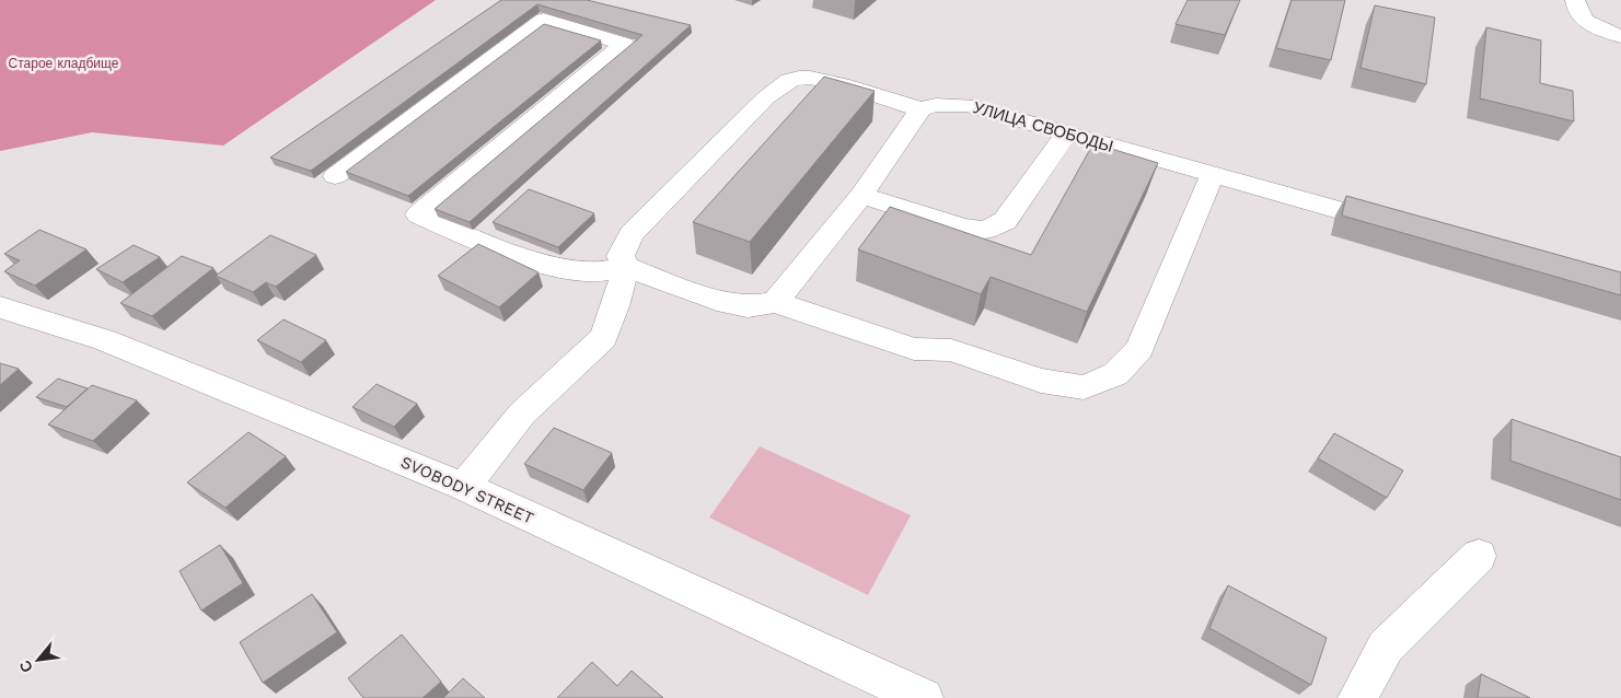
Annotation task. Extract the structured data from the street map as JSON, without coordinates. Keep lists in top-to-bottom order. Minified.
{"streets":{"street":["УЛИЦА СВОБОДЫ","SVOBODY STREET"]},"crossings":[["УЛИЦА СВОБОДЫ","SVOBODY STREET"]],"parks":["Старое кладбище"],"north":"bottom left"}
